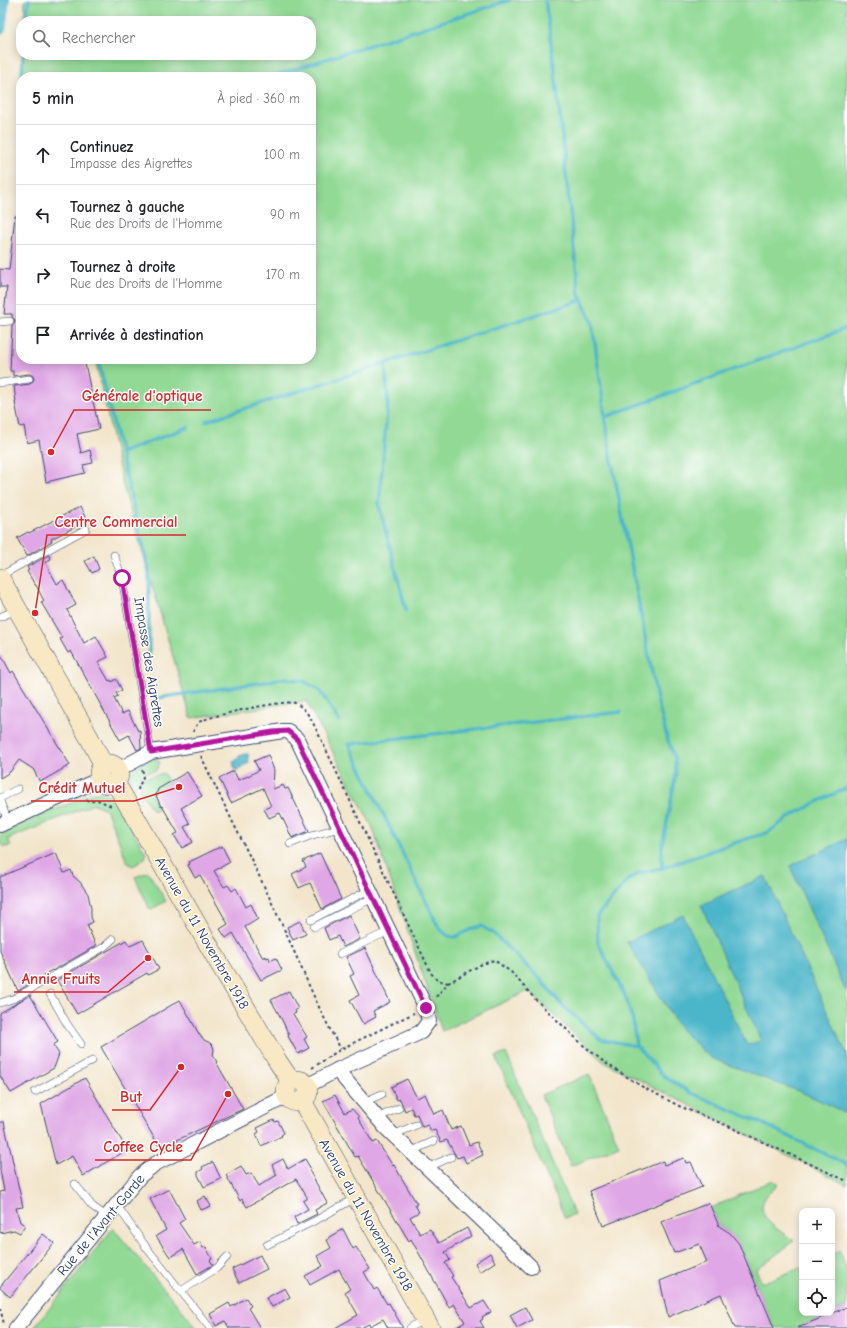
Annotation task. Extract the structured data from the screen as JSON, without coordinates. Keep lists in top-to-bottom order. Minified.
{"streets":{"main road":["Avenue du 11 Novembre 1918"],"street":["Rue de l'Avant-Garde"],"lane":["Impasse des Aigrettes"]},"crossings":[["Avenue du 11 Novembre 1918","Rue de l'Avant-Garde"]],"places":["Générale d'optique","Centre Commercial","Crédit Mutuel","Annie Fruits","But","Coffee Cycle"],"page":{"search":"Rechercher","heading":["5 min","À pied · 360 m"],"list":[["Continuez","Impasse des Aigrettes","100 m"],["Tournez à gauche","Rue des Droits de l'Homme","90 m"],["Tournez à droite","Rue des Droits de l'Homme","170 m"],"Arrivée à destination"],"map_buttons":["+","−"]}}
